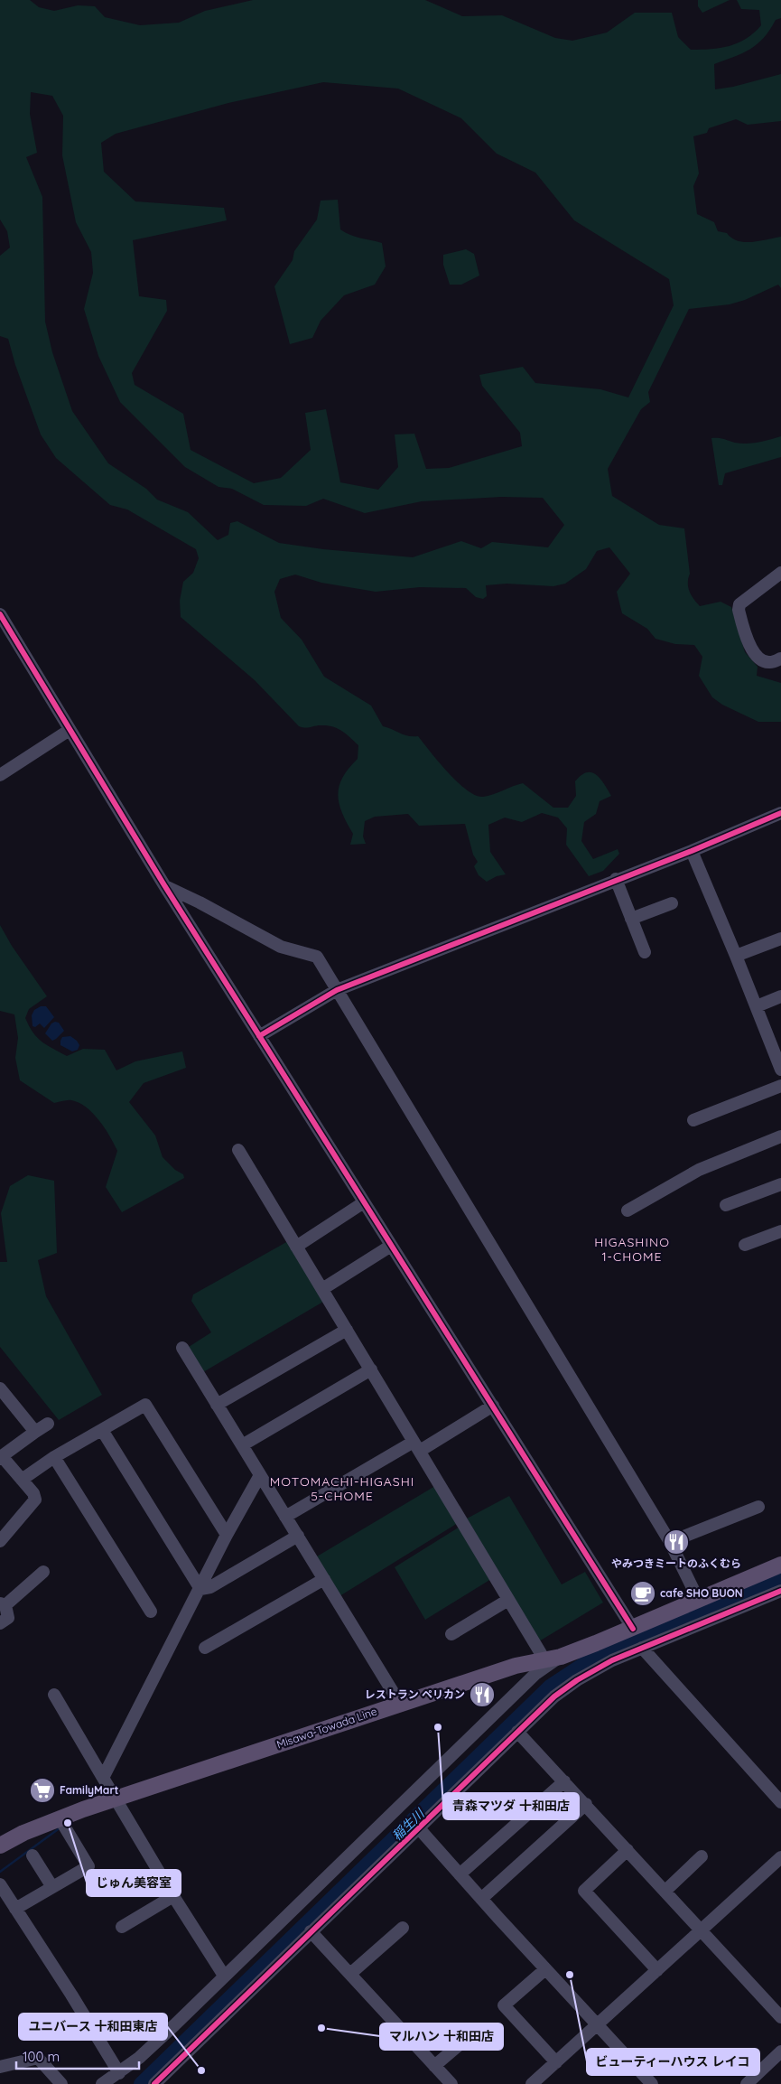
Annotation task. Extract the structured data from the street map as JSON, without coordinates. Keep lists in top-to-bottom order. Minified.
{"streets":{"main road":["Misawa-Towada Line"]},"districts":["HIGASHINO 1-CHOME","MOTOMACHI-HIGASHI 5-CHOME"],"water":["稲生川"],"places":{"restaurant":["やみつきミートのふくむら","レストラン ペリカン"],"cafe":["cafe SHO BUON"],"other":["青森マツダ 十和田店","じゅん美容室","ビューティーハウス レイコ","マルハン 十和田店","ユニバース 十和田東店"],"supermarket":["FamilyMart"]},"scale_bar":"100 m"}
